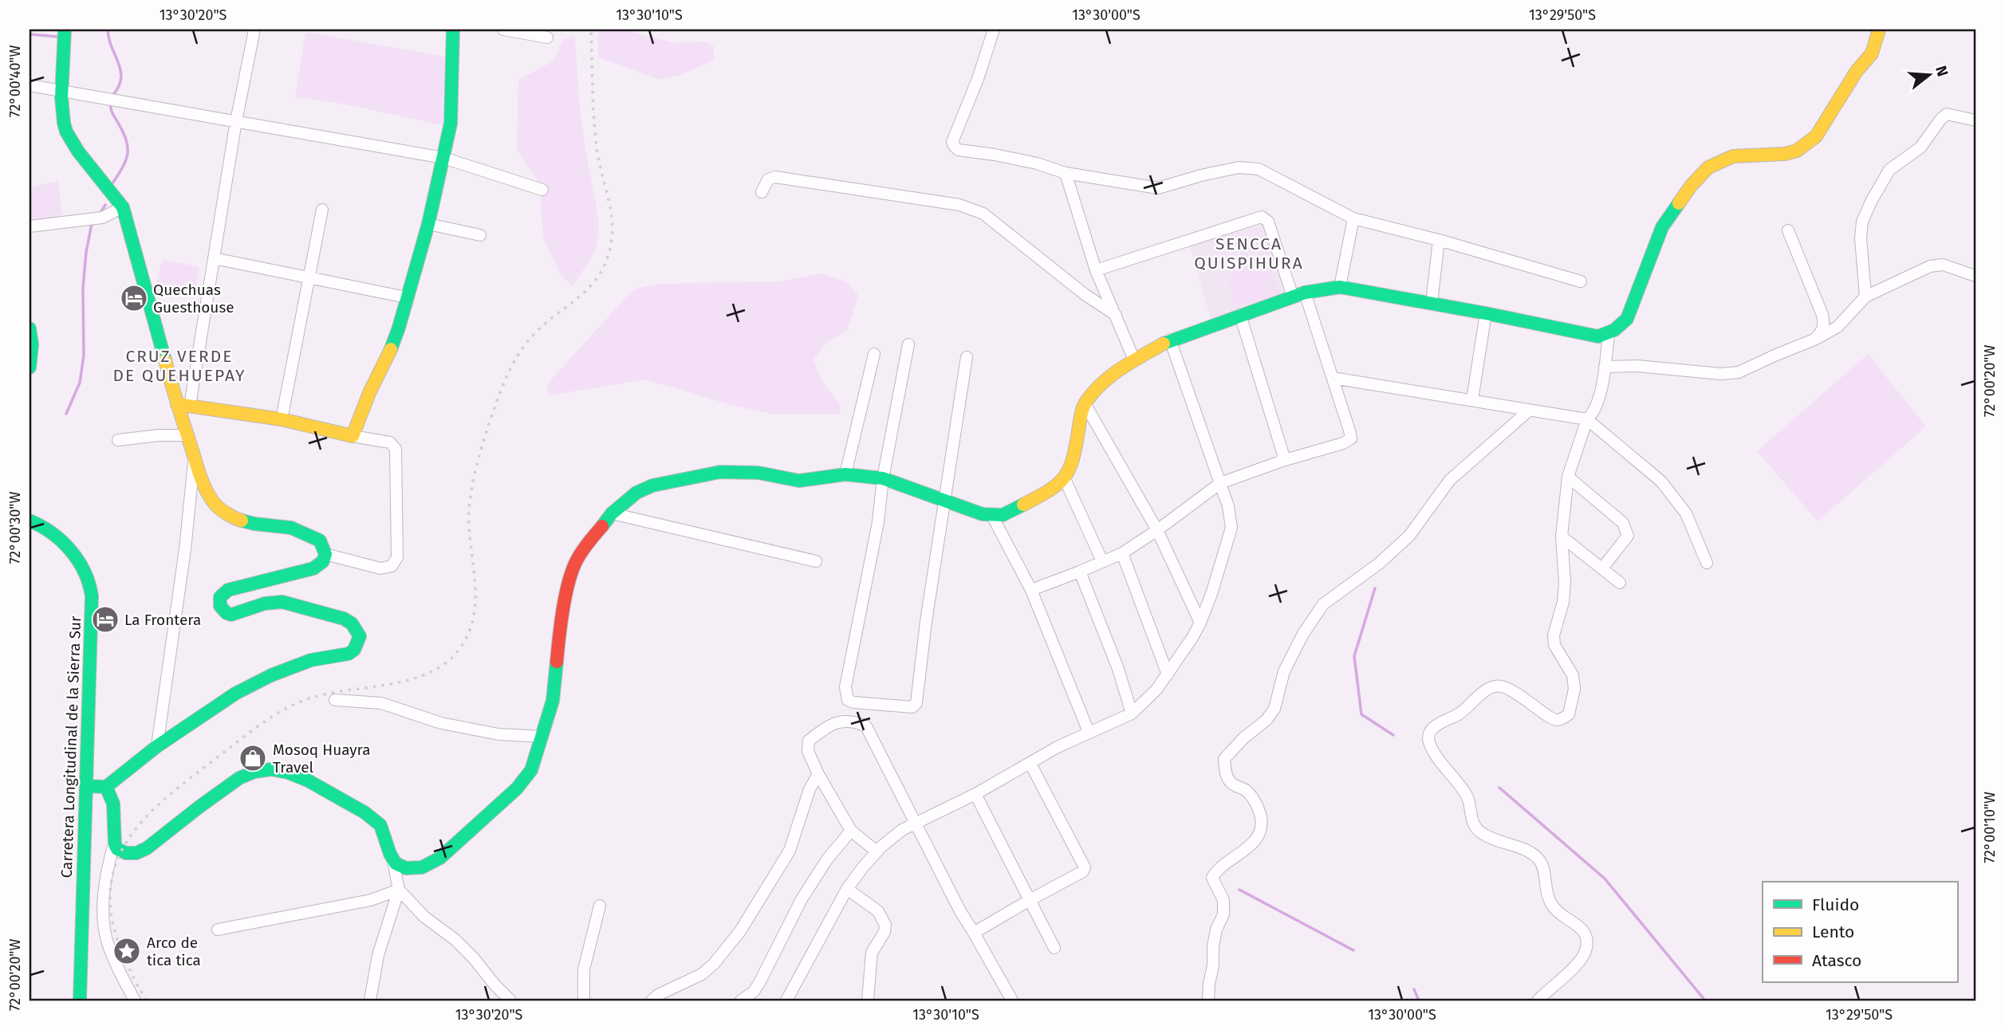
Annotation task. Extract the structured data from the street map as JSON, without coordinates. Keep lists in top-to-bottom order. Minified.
{"streets":{"main road":["Carretera Longitudinal de la Sierra Sur"]},"districts":["SENCCA QUISPIHURA","CRUZ VERDE DE QUEHUEPAY"],"places":{"hotel":["Quechuas Guesthouse","La Frontera"],"shop":["Mosoq Huayra Travel"],"place":["Arco de tica tica"]},"legend":["Fluido","Lento","Atasco"],"north":"right","coordinates":["13°30'20\"S","13°30'10\"S","13°30'00\"S","13°29'50\"S","72°00'40\"W","72°00'20\"W","72°00'30\"W","72°00'10\"W"]}
